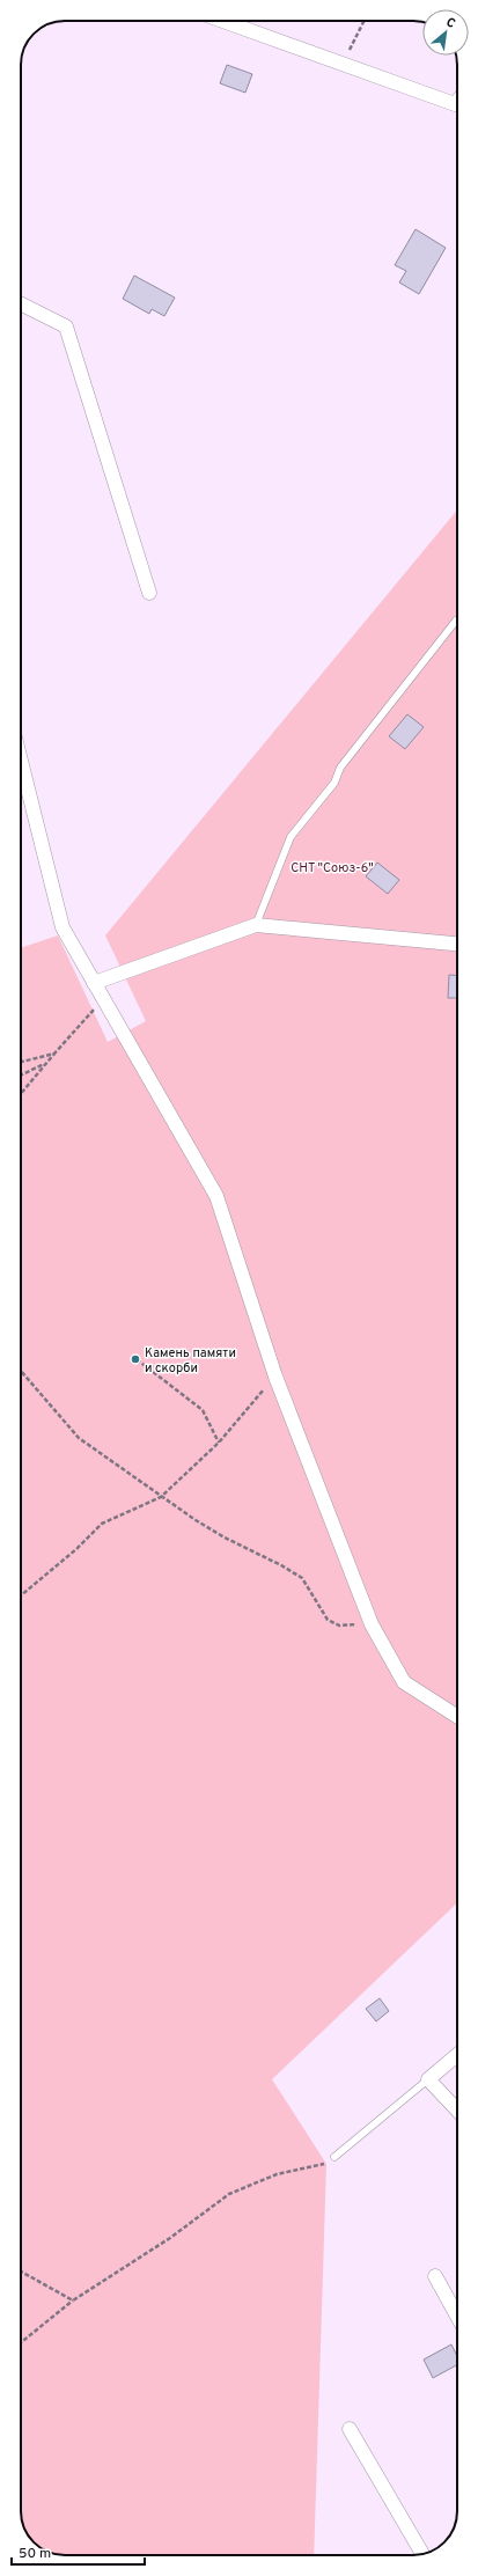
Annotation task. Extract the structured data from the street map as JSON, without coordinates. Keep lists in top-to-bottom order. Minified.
{"parks":["СНТ \"Союз-6\""],"places":["Камень памяти и скорби"],"scale_bar":"50 m","north":"top right"}
